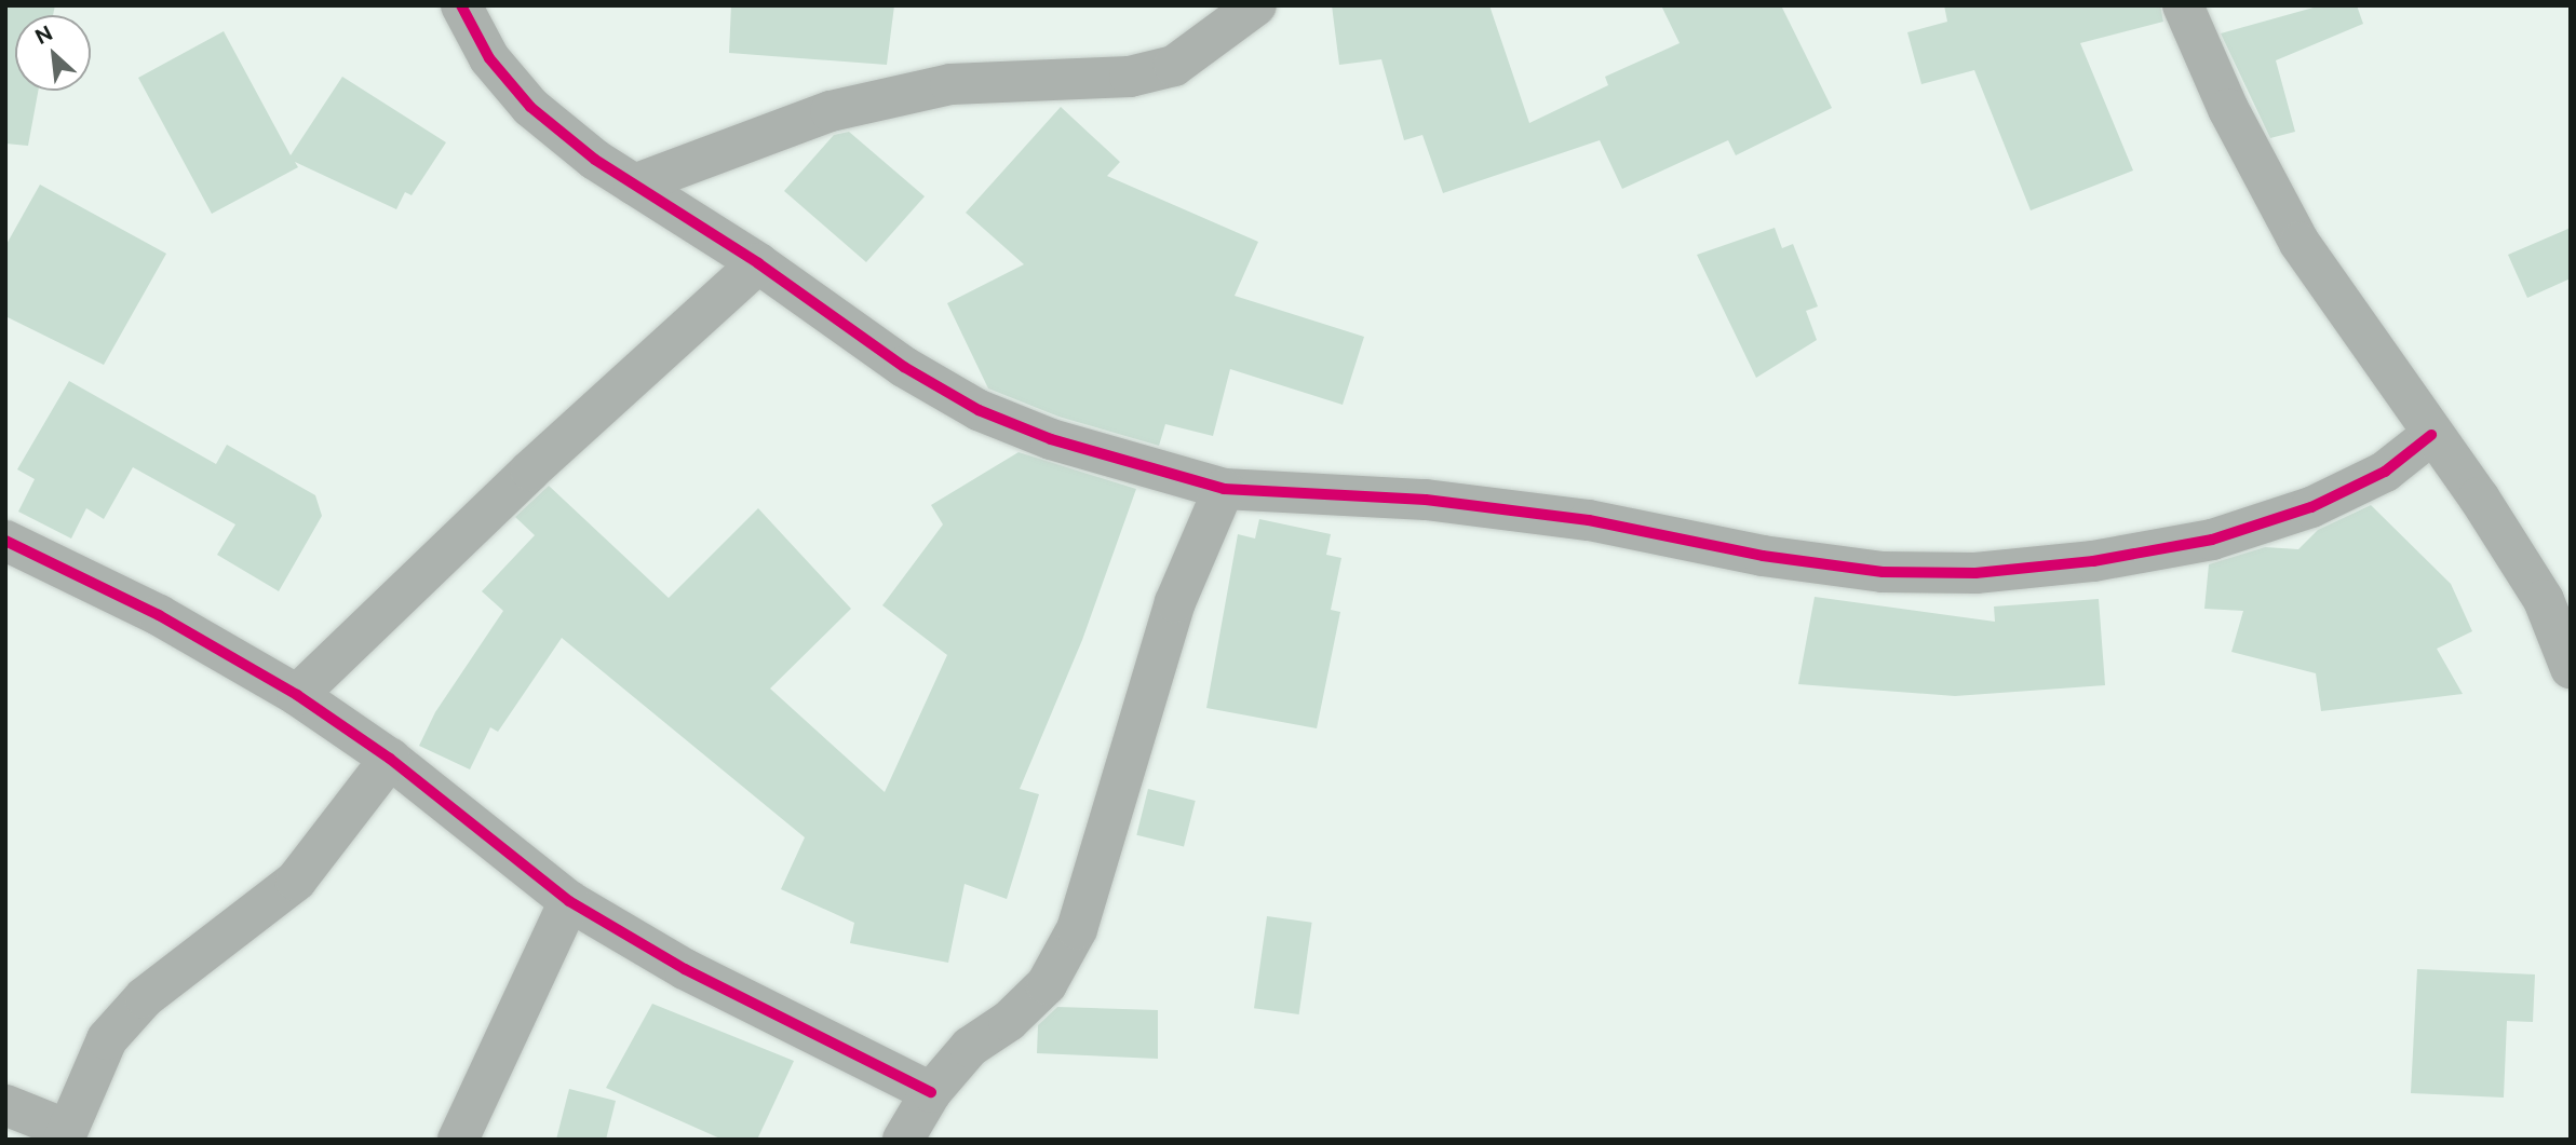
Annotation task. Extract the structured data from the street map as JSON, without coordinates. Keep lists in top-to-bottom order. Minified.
{"north":"top left"}
